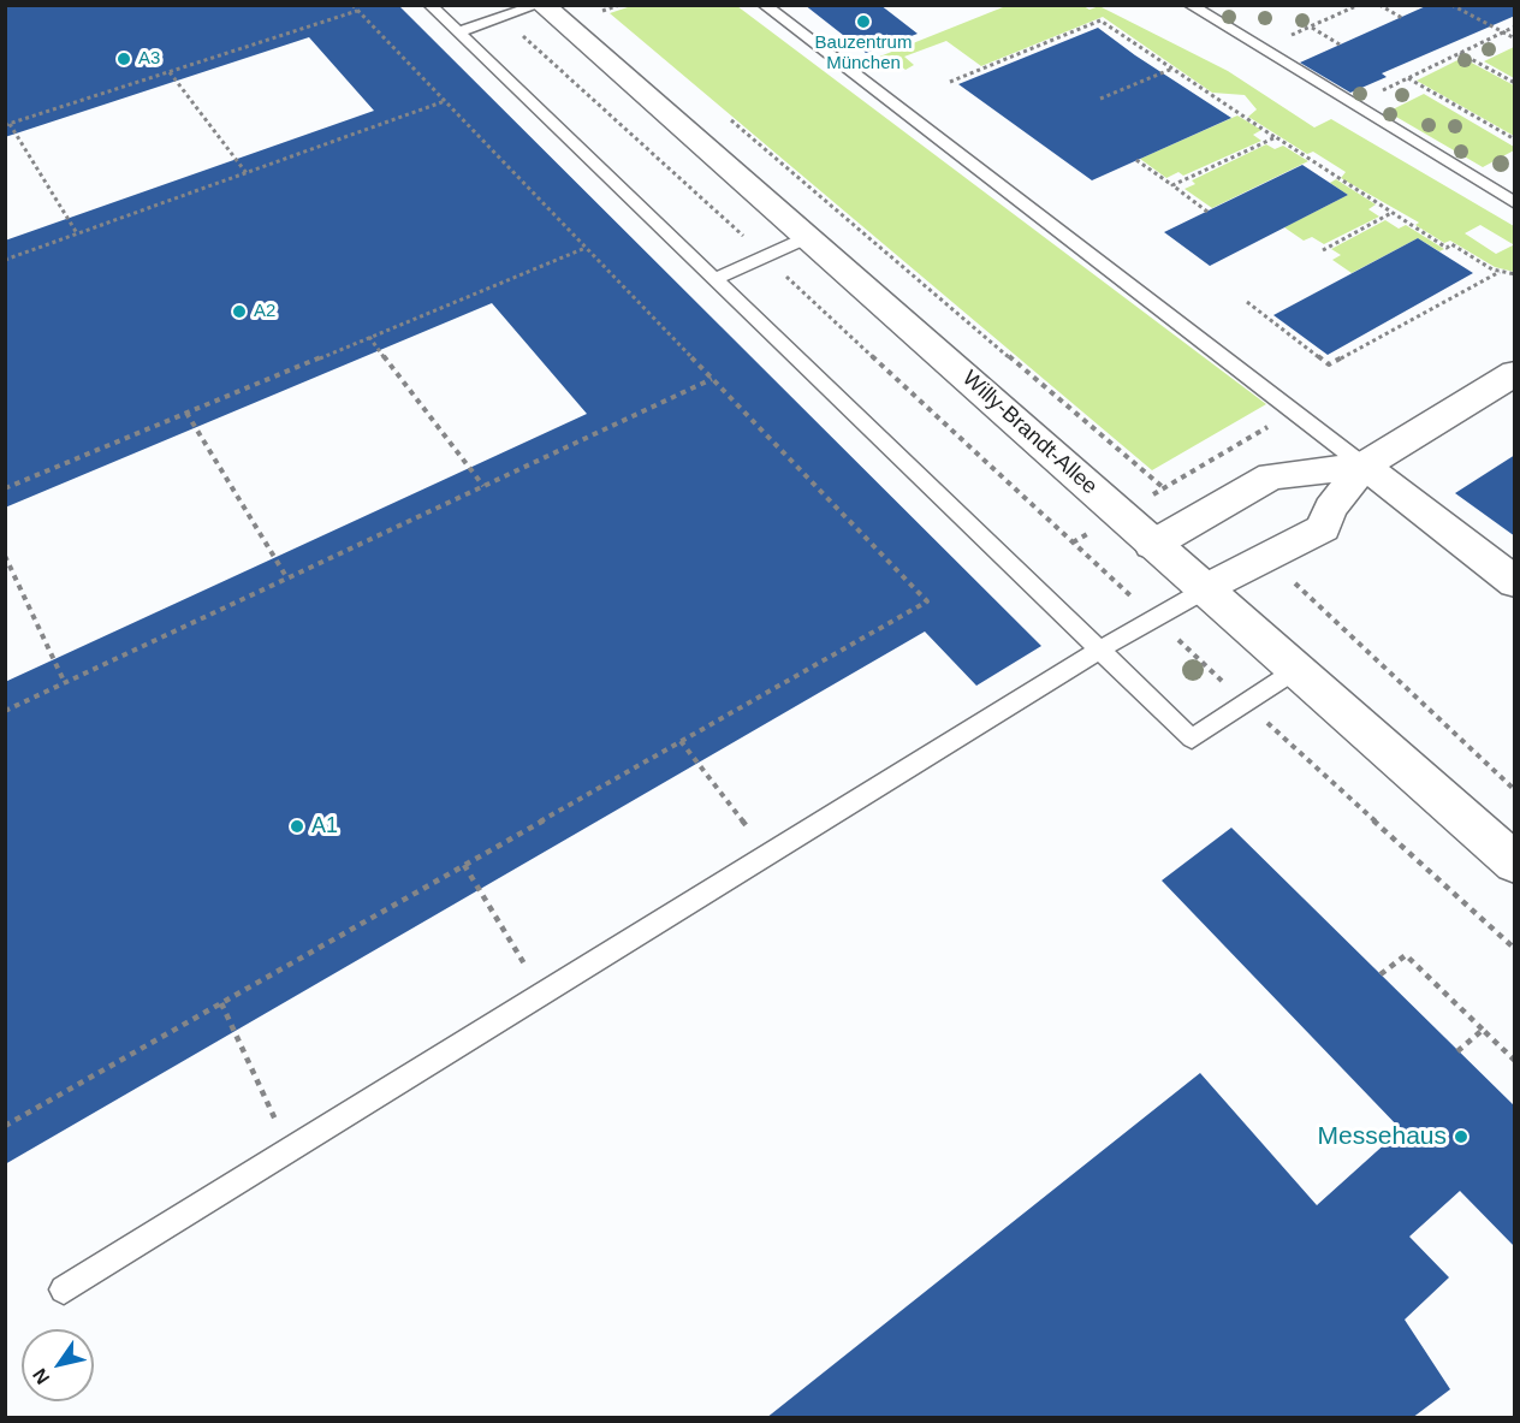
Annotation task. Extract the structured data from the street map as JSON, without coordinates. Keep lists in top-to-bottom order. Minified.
{"streets":{"main road":["Willy-Brandt-Allee"]},"places":["Bauzentrum München","A3","A2","A1","Messehaus"],"north":"bottom left"}
